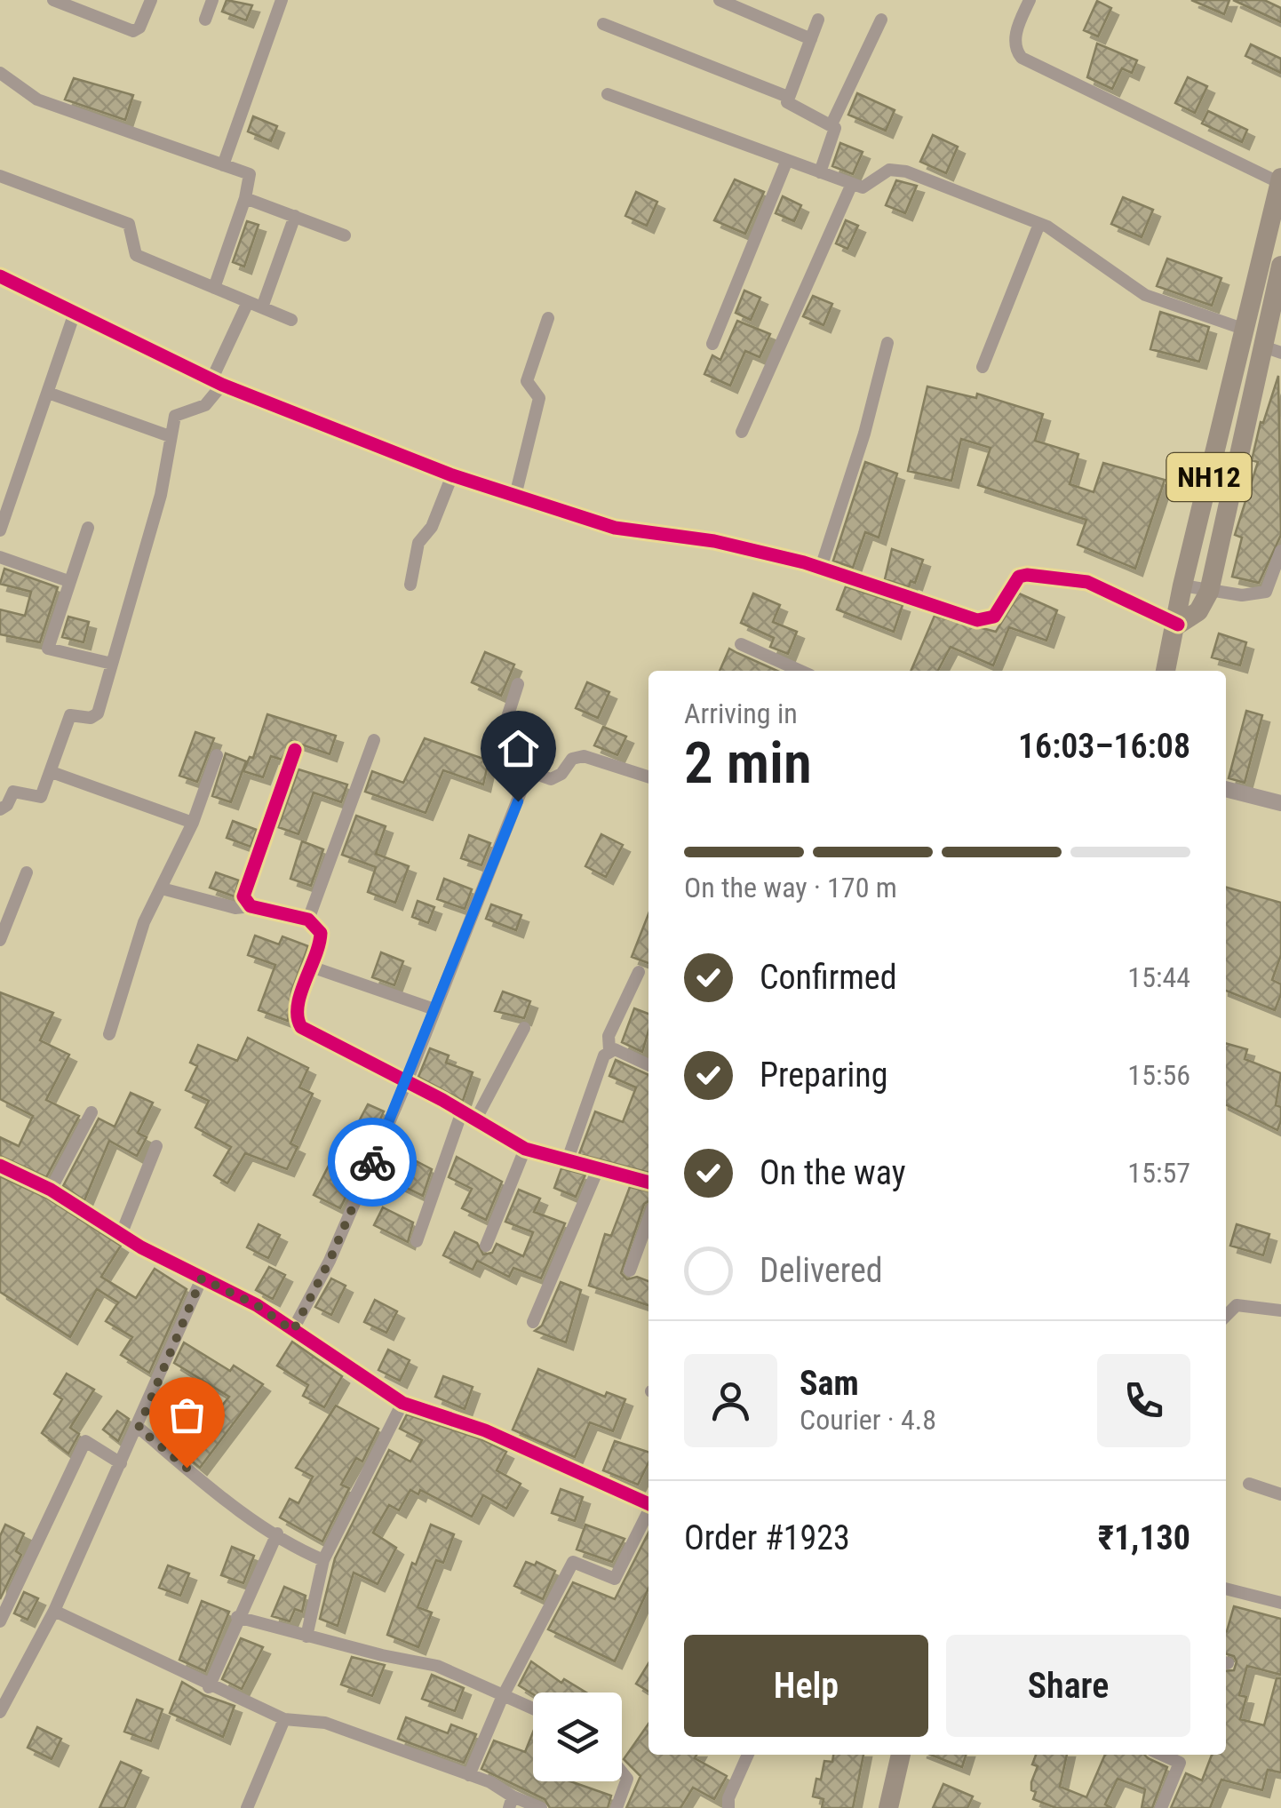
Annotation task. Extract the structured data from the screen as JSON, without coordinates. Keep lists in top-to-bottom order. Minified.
{"streets":{"highway":["NH12"]},"page":{"heading":["2 min","Arriving in","16:03–16:08"],"panel":["Sam","Courier · 4.8","Order #1923","₹1,130"],"bar":"On the way · 170 m","list":[["Confirmed","15:44"],["Preparing","15:56"],["On the way","15:57"],"Delivered"],"buttons":["Help","Share"]}}
